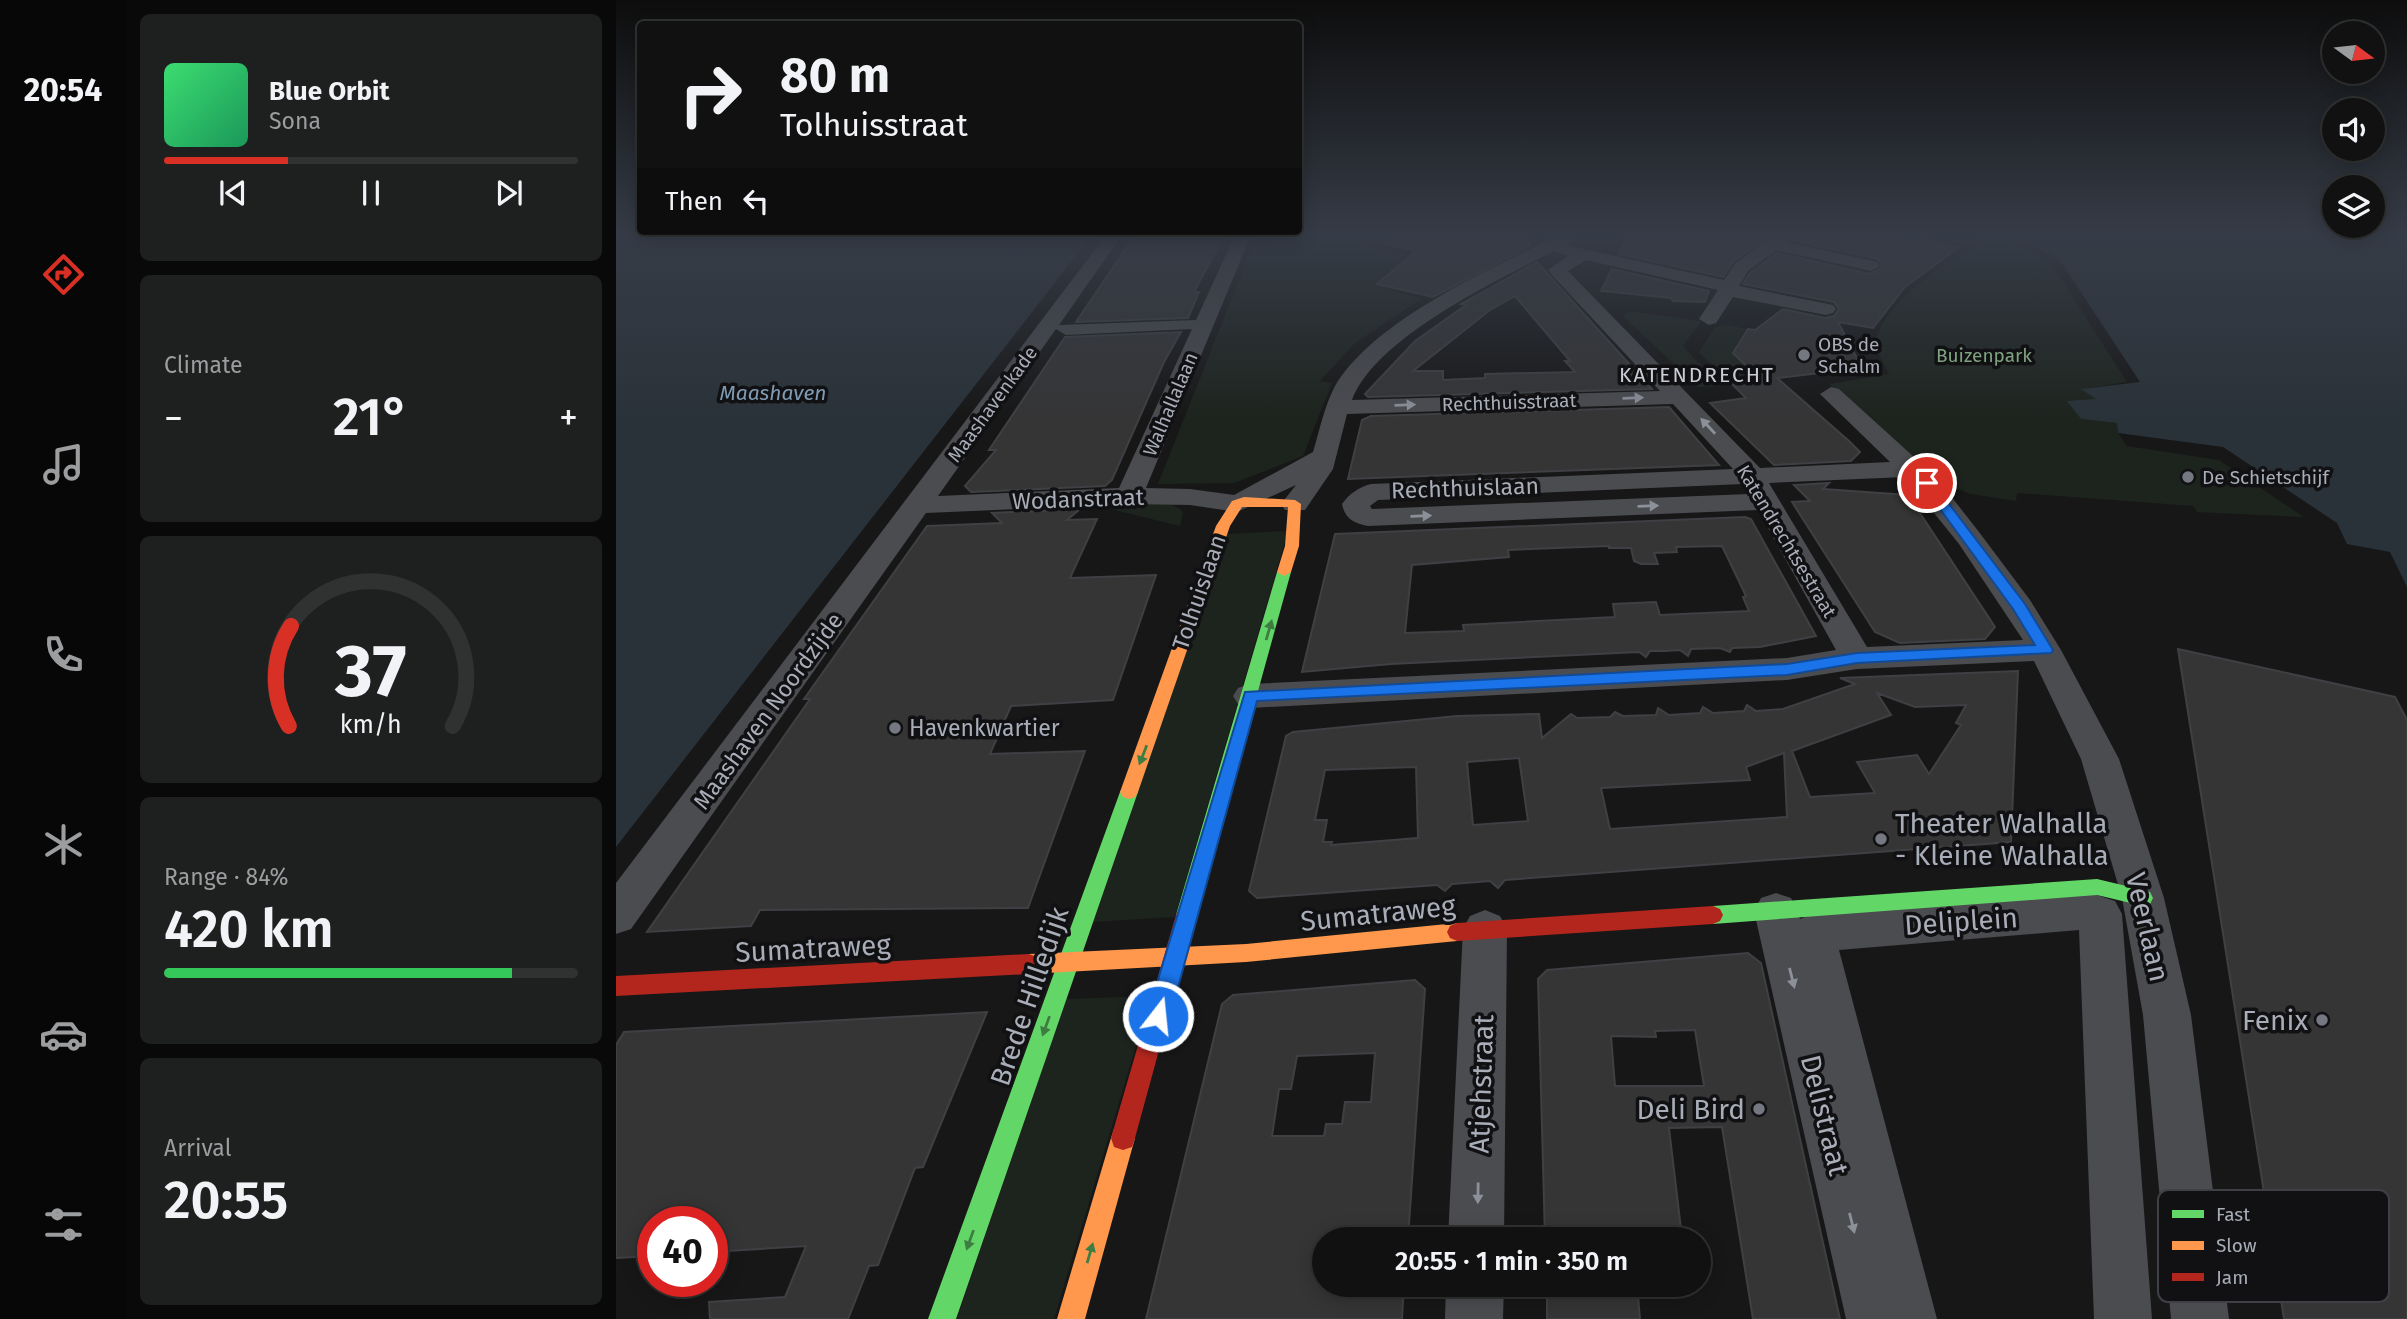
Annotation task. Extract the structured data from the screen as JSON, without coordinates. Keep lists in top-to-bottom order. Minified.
{"streets":{"street":["Rechthuisstraat","Maashavenkade","Walhallalaan","Rechthuislaan","Wodanstraat","Katendrechtsestraat","Tolhuislaan","Maashaven Noordzijde","Sumatraweg","Deliplein","Veerlaan","Brede Hilledijk","Atjehstraat","Delistraat"]},"crossings":[["Rechthuisstraat","Katendrechtsestraat"],["Maashavenkade","Wodanstraat"],["Maashavenkade","Maashaven Noordzijde"],["Walhallalaan","Wodanstraat"],["Rechthuislaan","Katendrechtsestraat"],["Rechthuislaan","Veerlaan"],["Wodanstraat","Tolhuislaan"],["Wodanstraat","Maashaven Noordzijde"],["Tolhuislaan","Brede Hilledijk"],["Sumatraweg","Veerlaan"],["Sumatraweg","Brede Hilledijk"],["Sumatraweg","Atjehstraat"],["Sumatraweg","Delistraat"]],"one_way":["Atjehstraat","Delistraat"],"districts":["KATENDRECHT"],"water":["Maashaven"],"parks":["Buizenpark"],"places":["OBS de Schalm","De Schietschijf","Havenkwartier","Theater Walhalla - Kleine Walhalla","Fenix","Deli Bird"],"legend":["Fast","Slow","Jam"],"north":"right","page":{"tabs":"20:54","turn":["80 m","Tolhuisstraat"],"song":["Blue Orbit","Sona"],"then":"Then","tile":["Climate",["Range · 84%","420 km"],["Arrival","20:55"]],"heat":["−","21°","+"],"limit":"40","trip":"20:55 · 1 min · 350 m","gauge":["37","km/h"]}}
